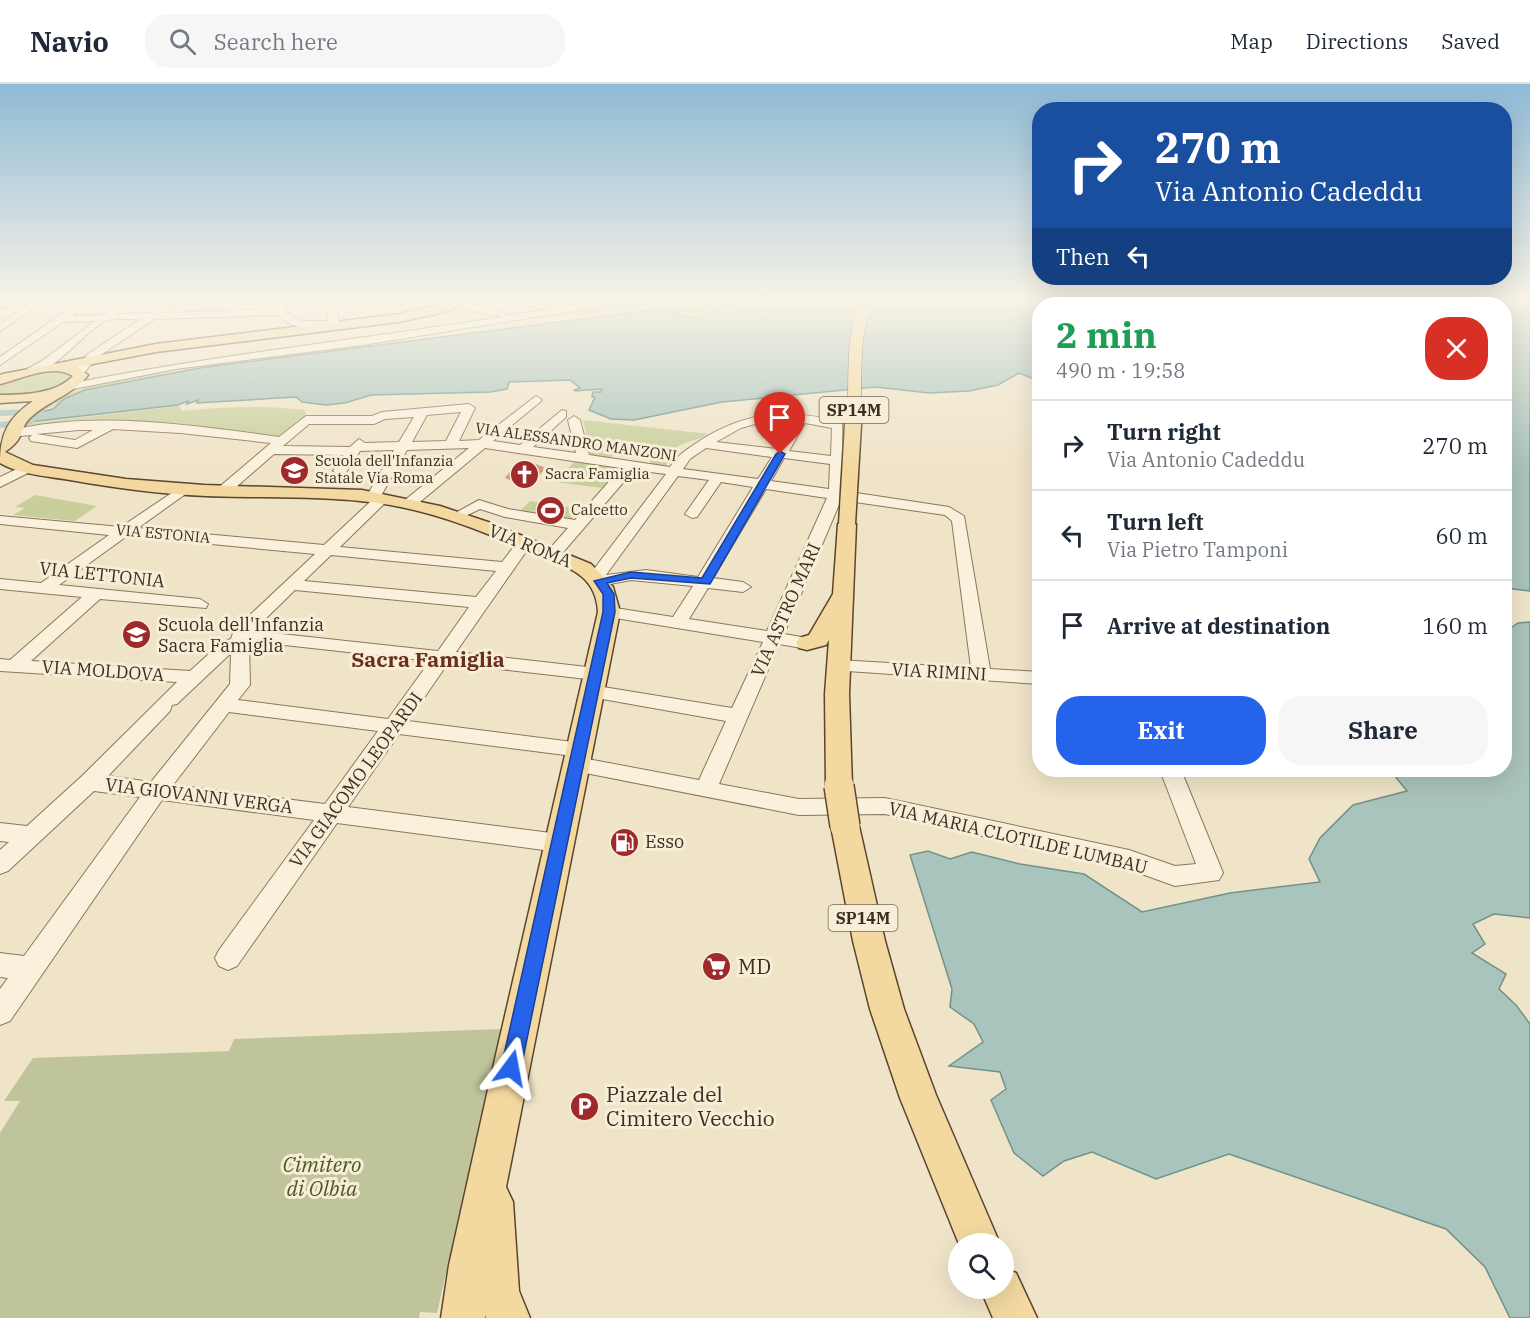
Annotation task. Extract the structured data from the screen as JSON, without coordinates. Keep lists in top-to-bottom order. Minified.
{"streets":{"main road":["SP14M","VIA ROMA"],"street":["VIA ALESSANDRO MANZONI","VIA ESTONIA","VIA LETTONIA","VIA ASTRO MARI","VIA MOLDOVA","VIA RIMINI","VIA GIACOMO LEOPARDI","VIA GIOVANNI VERGA","VIA MARIA CLOTILDE LUMBAU"]},"crossings":[["SP14M","VIA RIMINI"],["VIA ALESSANDRO MANZONI","VIA ASTRO MARI"],["VIA ALESSANDRO MANZONI","VIA RIMINI"],["VIA ESTONIA","VIA GIACOMO LEOPARDI"],["VIA ROMA","VIA GIACOMO LEOPARDI"],["VIA ASTRO MARI","VIA MARIA CLOTILDE LUMBAU"],["VIA GIACOMO LEOPARDI","VIA GIOVANNI VERGA"],["VIA GIACOMO LEOPARDI","VIA MARIA CLOTILDE LUMBAU"]],"districts":["Sacra Famiglia"],"parks":["Cimitero di Olbia"],"places":{"school or university":["Scuola dell'Infanzia Statale Via Roma","Scuola dell'Infanzia Sacra Famiglia"],"church":["Sacra Famiglia"],"sports":["Calcetto"],"fuel station":["Esso"],"supermarket":["MD"],"parking":["Piazzale del Cimitero Vecchio"]},"page":{"header":"Navio","search":"Search here","nav":["Map","Directions","Saved"],"turn":["270 m","Via Antonio Cadeddu"],"then":"Then","heading":["2 min","490 m · 19:58"],"list":[{"name":"Turn right","note":"Via Antonio Cadeddu","value":"270 m"},{"name":"Turn left","note":"Via Pietro Tamponi","value":"60 m"},{"name":"Arrive at destination","value":"160 m"}],"buttons":["Exit","Share"]}}
